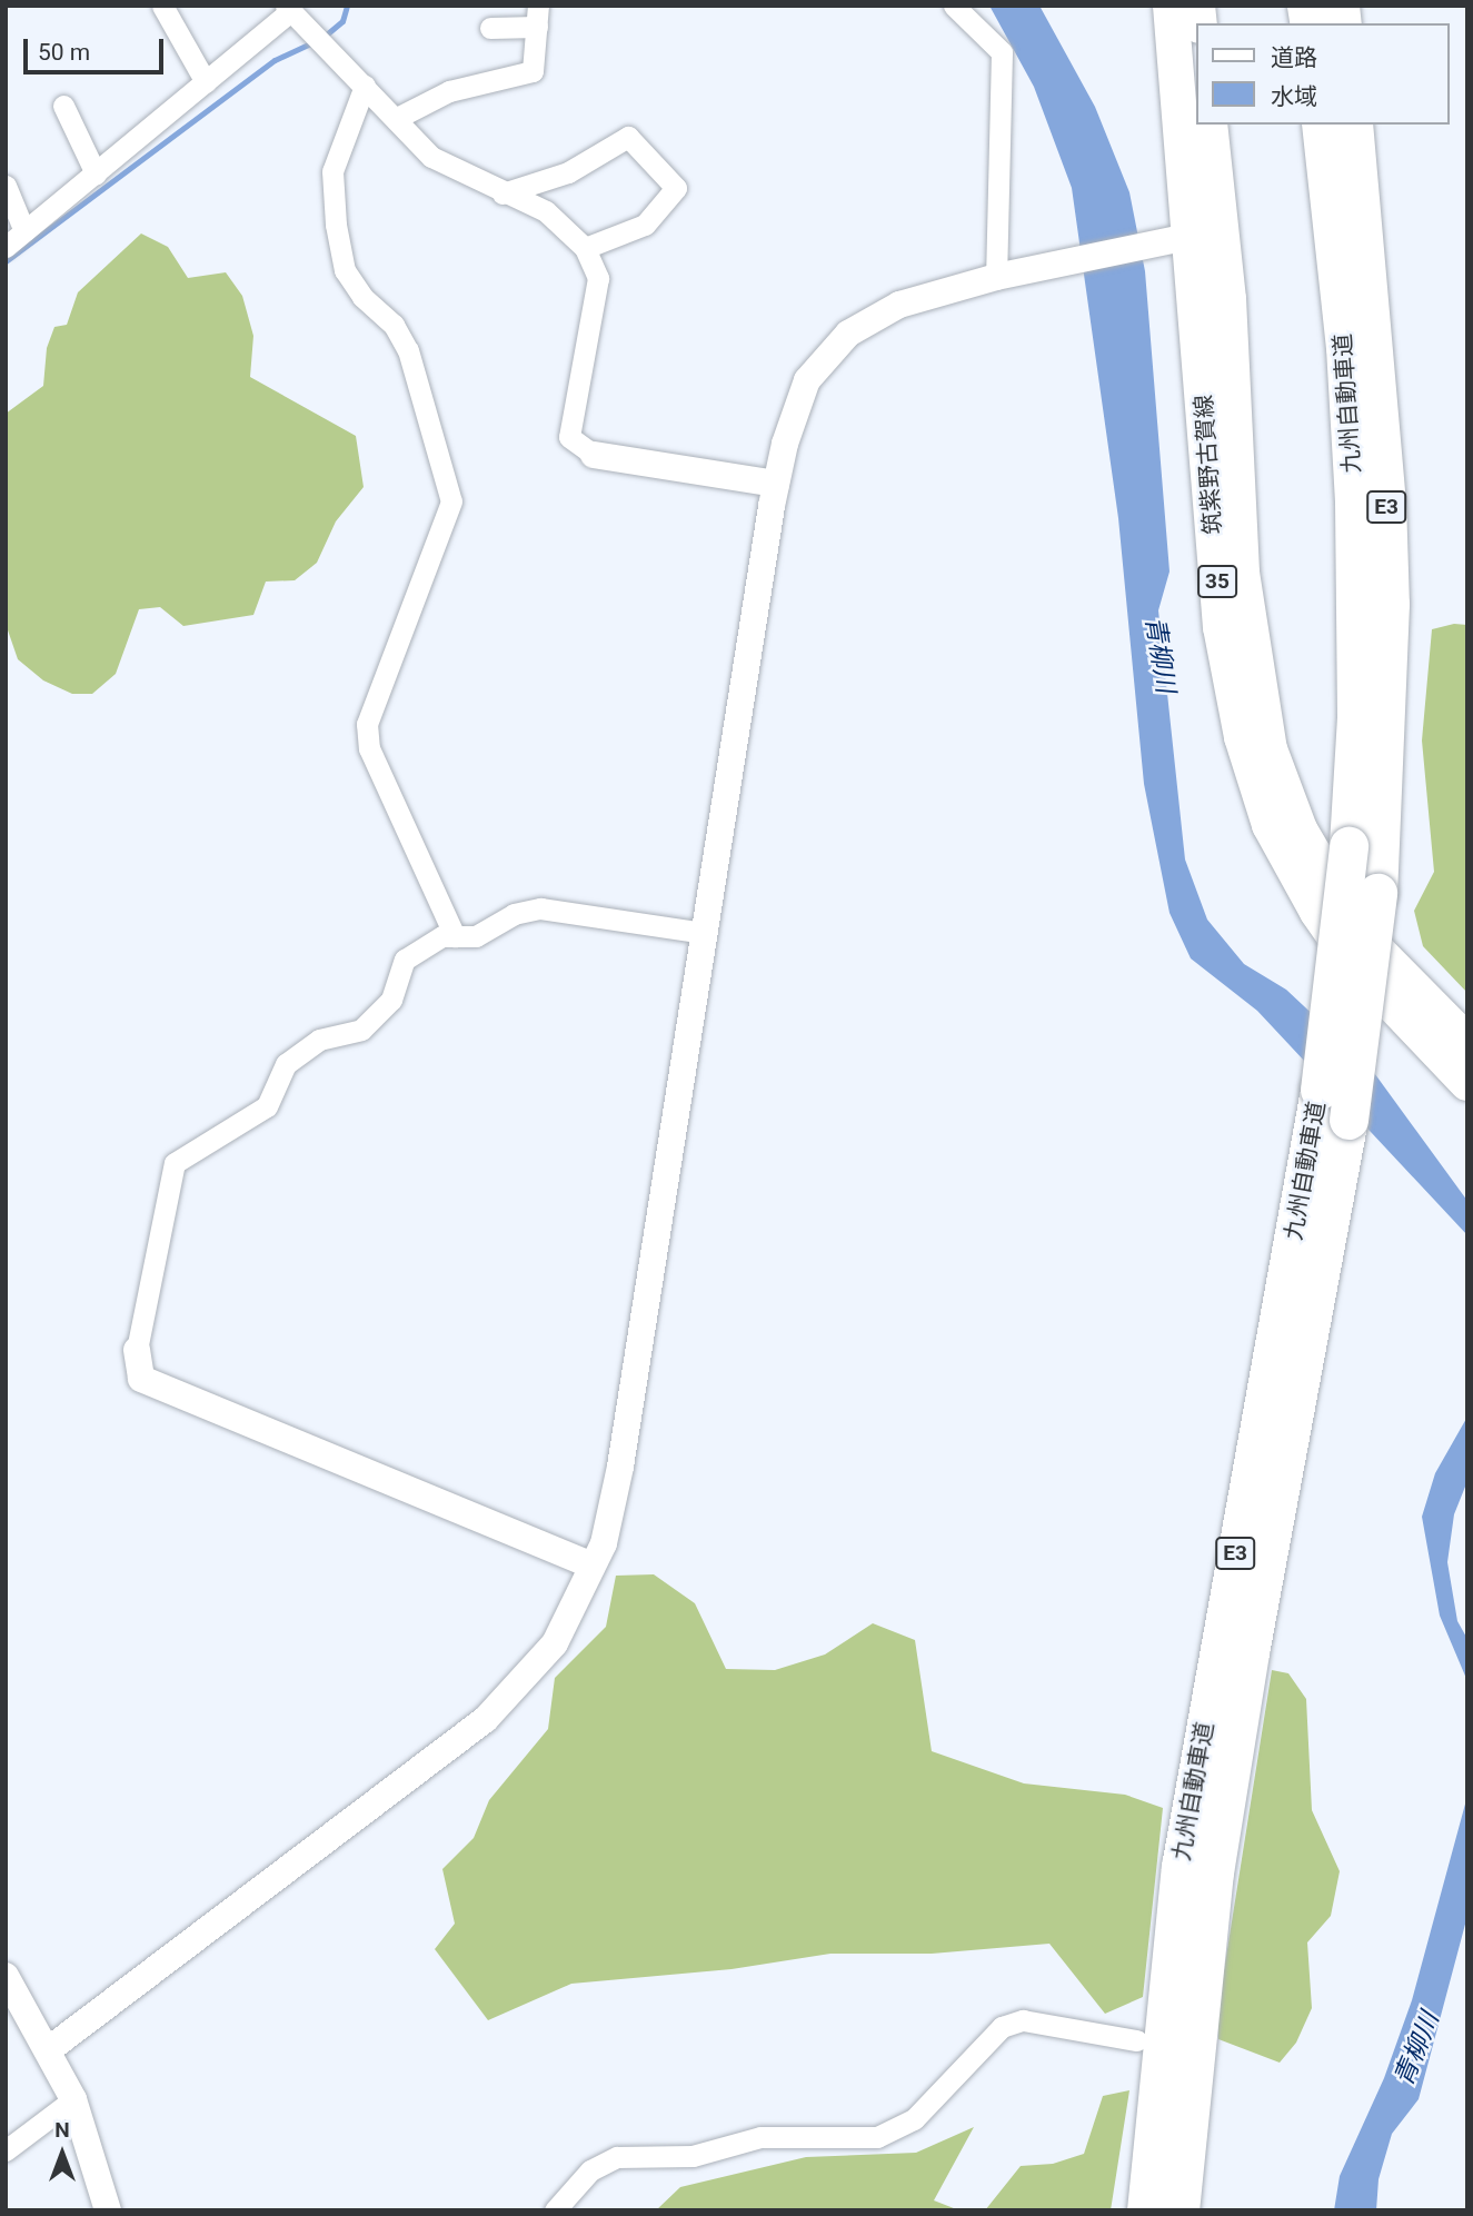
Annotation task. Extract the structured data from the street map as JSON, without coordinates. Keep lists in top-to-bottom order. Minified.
{"streets":{"highway":["九州自動車道","E3"],"main road":["筑紫野古賀線","35"]},"water":["青柳川"],"legend":["道路","水域"],"scale_bar":"50 m","north":"top"}
